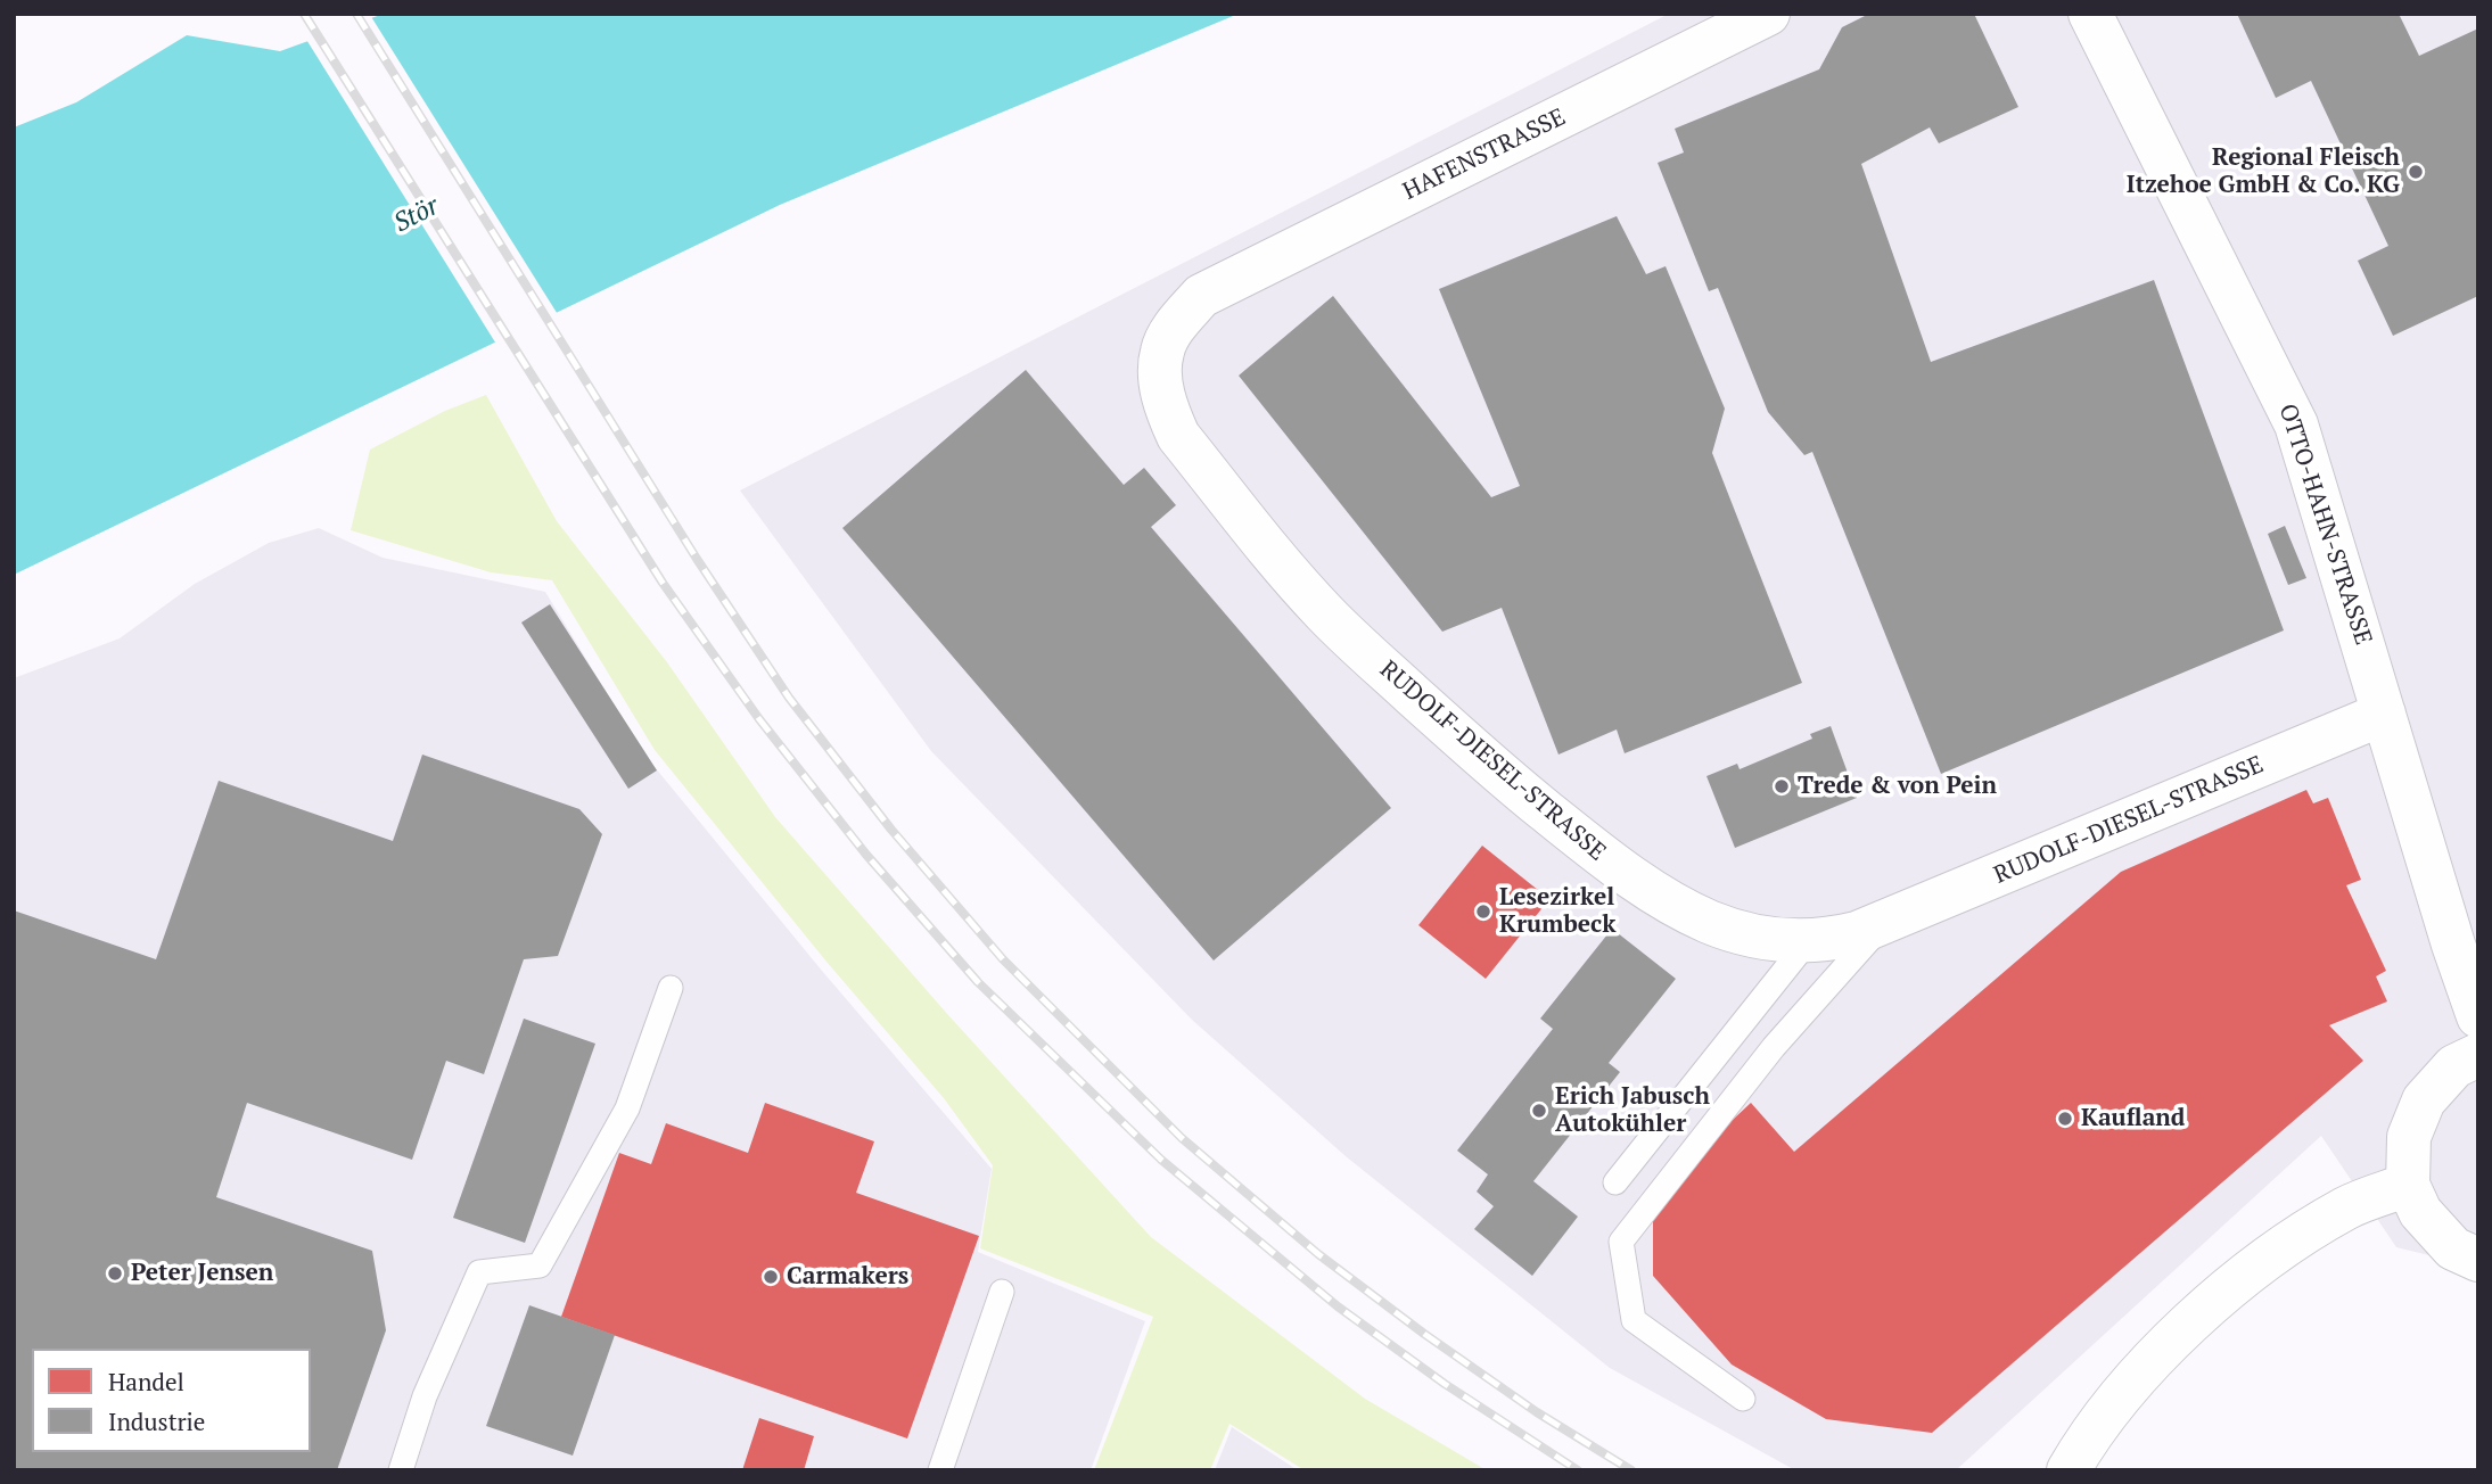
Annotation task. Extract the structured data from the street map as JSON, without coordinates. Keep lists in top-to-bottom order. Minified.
{"streets":{"street":["HAFENSTRASSE","OTTO-HAHN-STRASSE","RUDOLF-DIESEL-STRASSE"]},"crossings":[["HAFENSTRASSE","RUDOLF-DIESEL-STRASSE"],["OTTO-HAHN-STRASSE","RUDOLF-DIESEL-STRASSE"]],"water":["Stör"],"places":["Regional Fleisch Itzehoe GmbH & Co. KG","Trede & von Pein","Lesezirkel Krumbeck","Erich Jabusch Autokühler","Kaufland","Peter Jensen","Carmakers"],"legend":["Handel","Industrie"]}
